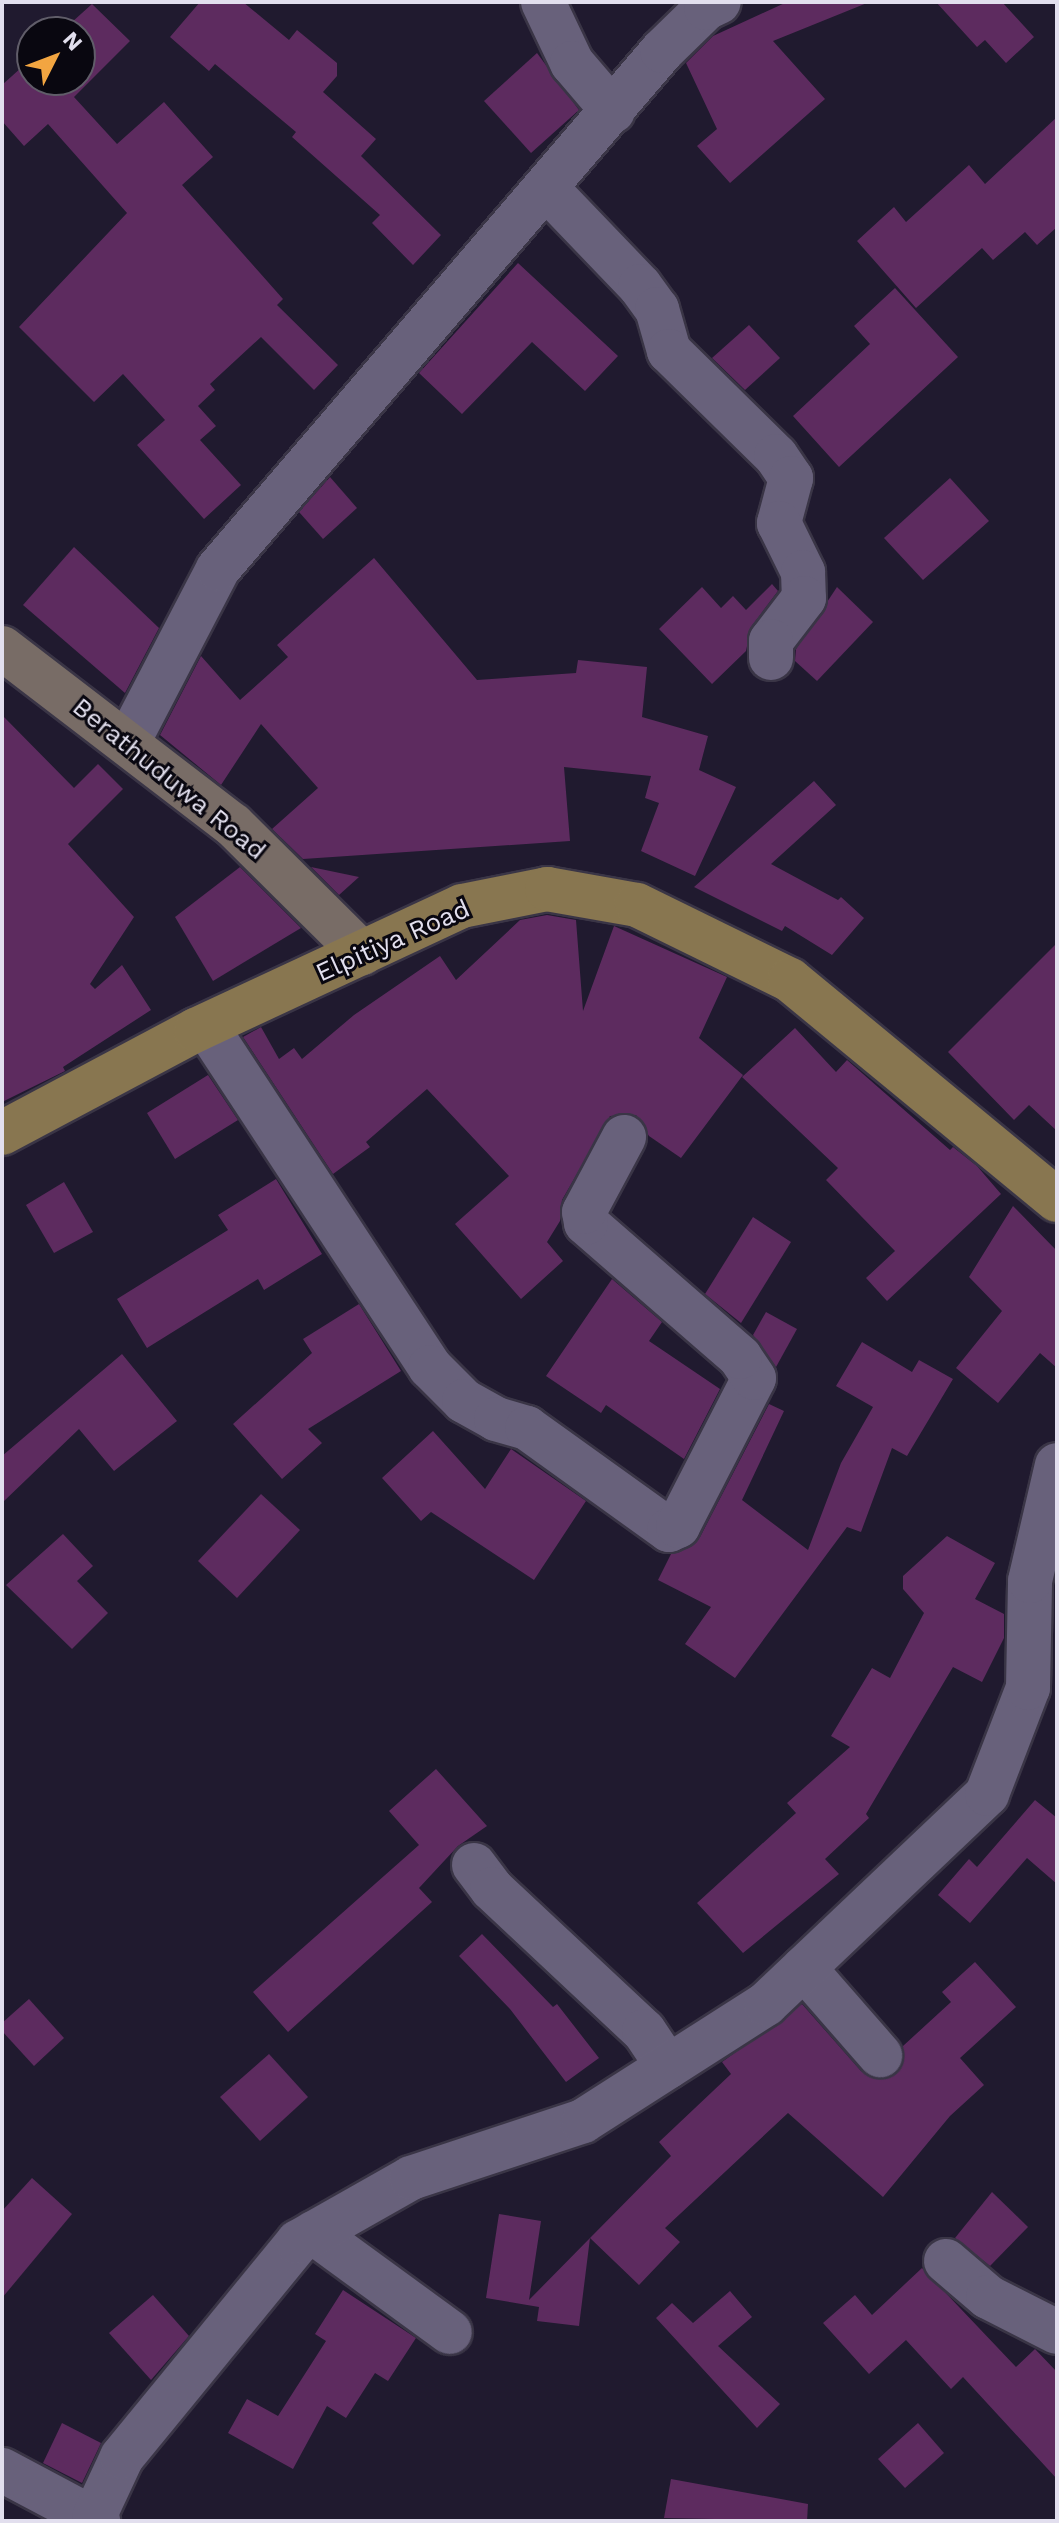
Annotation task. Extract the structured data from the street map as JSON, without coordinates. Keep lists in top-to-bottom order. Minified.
{"streets":{"main road":["Elpitiya Road"],"street":["Berathuduwa Road"]},"crossings":[["Berathuduwa Road","Elpitiya Road"]],"north":"top right"}
